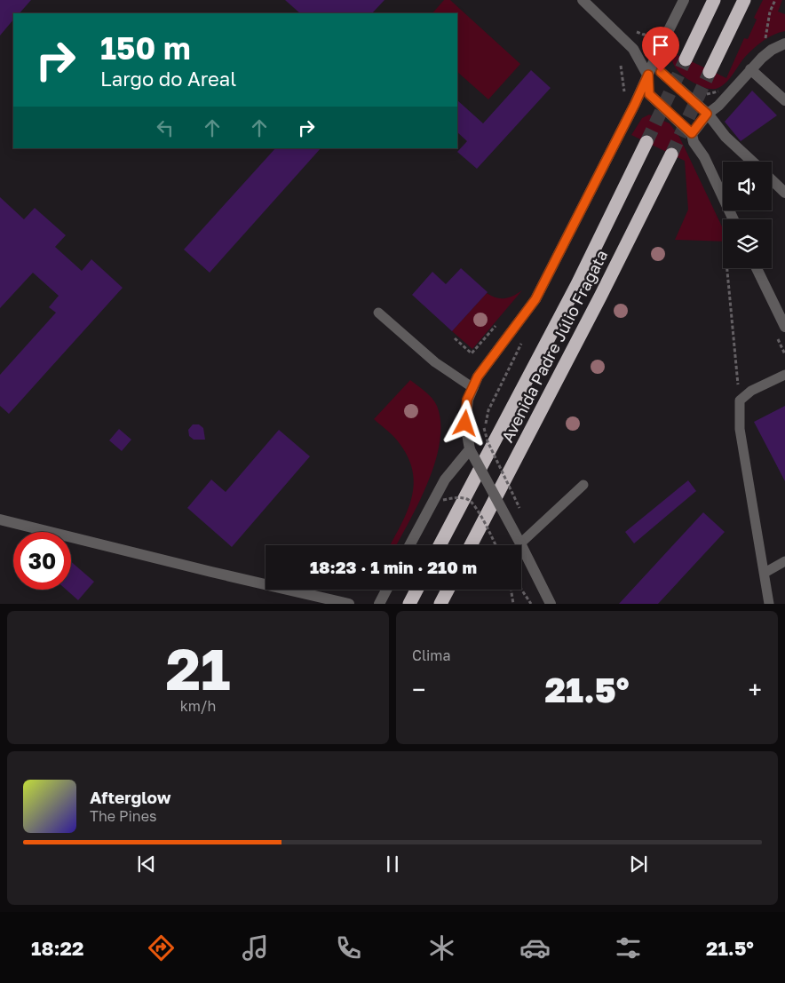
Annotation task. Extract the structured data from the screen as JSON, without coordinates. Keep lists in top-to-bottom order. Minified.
{"streets":{"highway":["Avenida Padre Júlio Fragata"]},"page":{"turn":["150 m","Largo do Areal"],"limit":"30","trip":"18:23 · 1 min · 210 m","tile":[["21","km/h"],"Clima"],"heat":["−","21.5°","+"],"song":["Afterglow","The Pines"],"tabs":["18:22","21.5°"]}}
